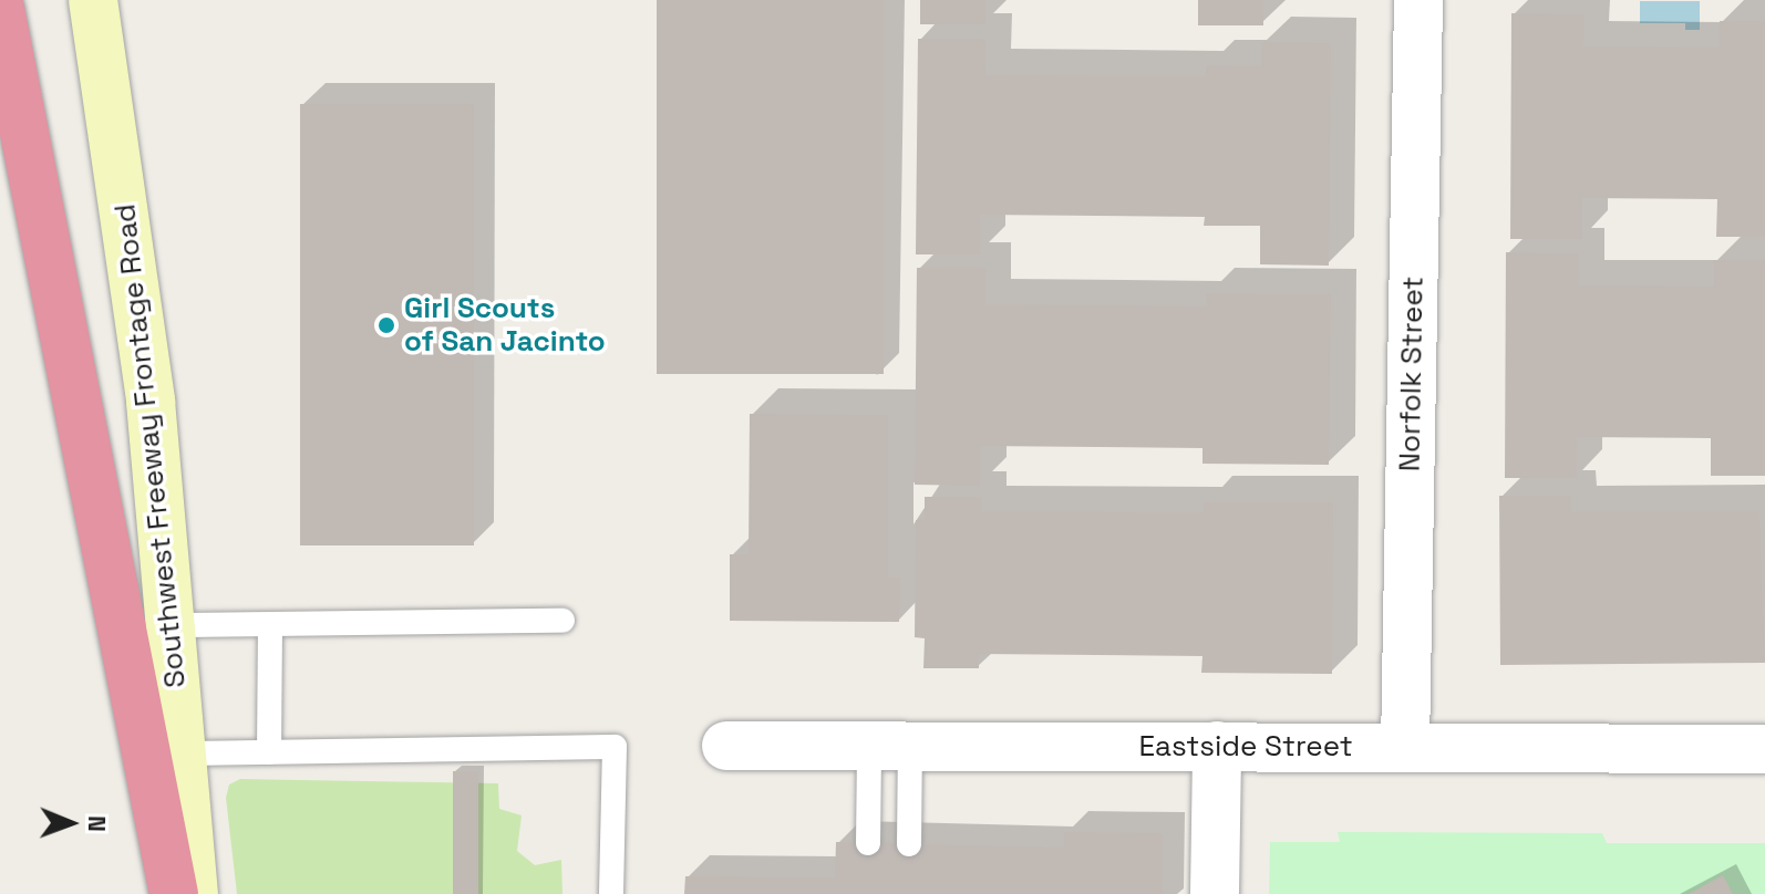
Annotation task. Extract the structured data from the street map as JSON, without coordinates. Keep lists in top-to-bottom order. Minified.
{"streets":{"main road":["Southwest Freeway Frontage Road"],"street":["Norfolk Street","Eastside Street"]},"crossings":[["Norfolk Street","Eastside Street"]],"places":["Girl Scouts of San Jacinto"],"north":"right"}
